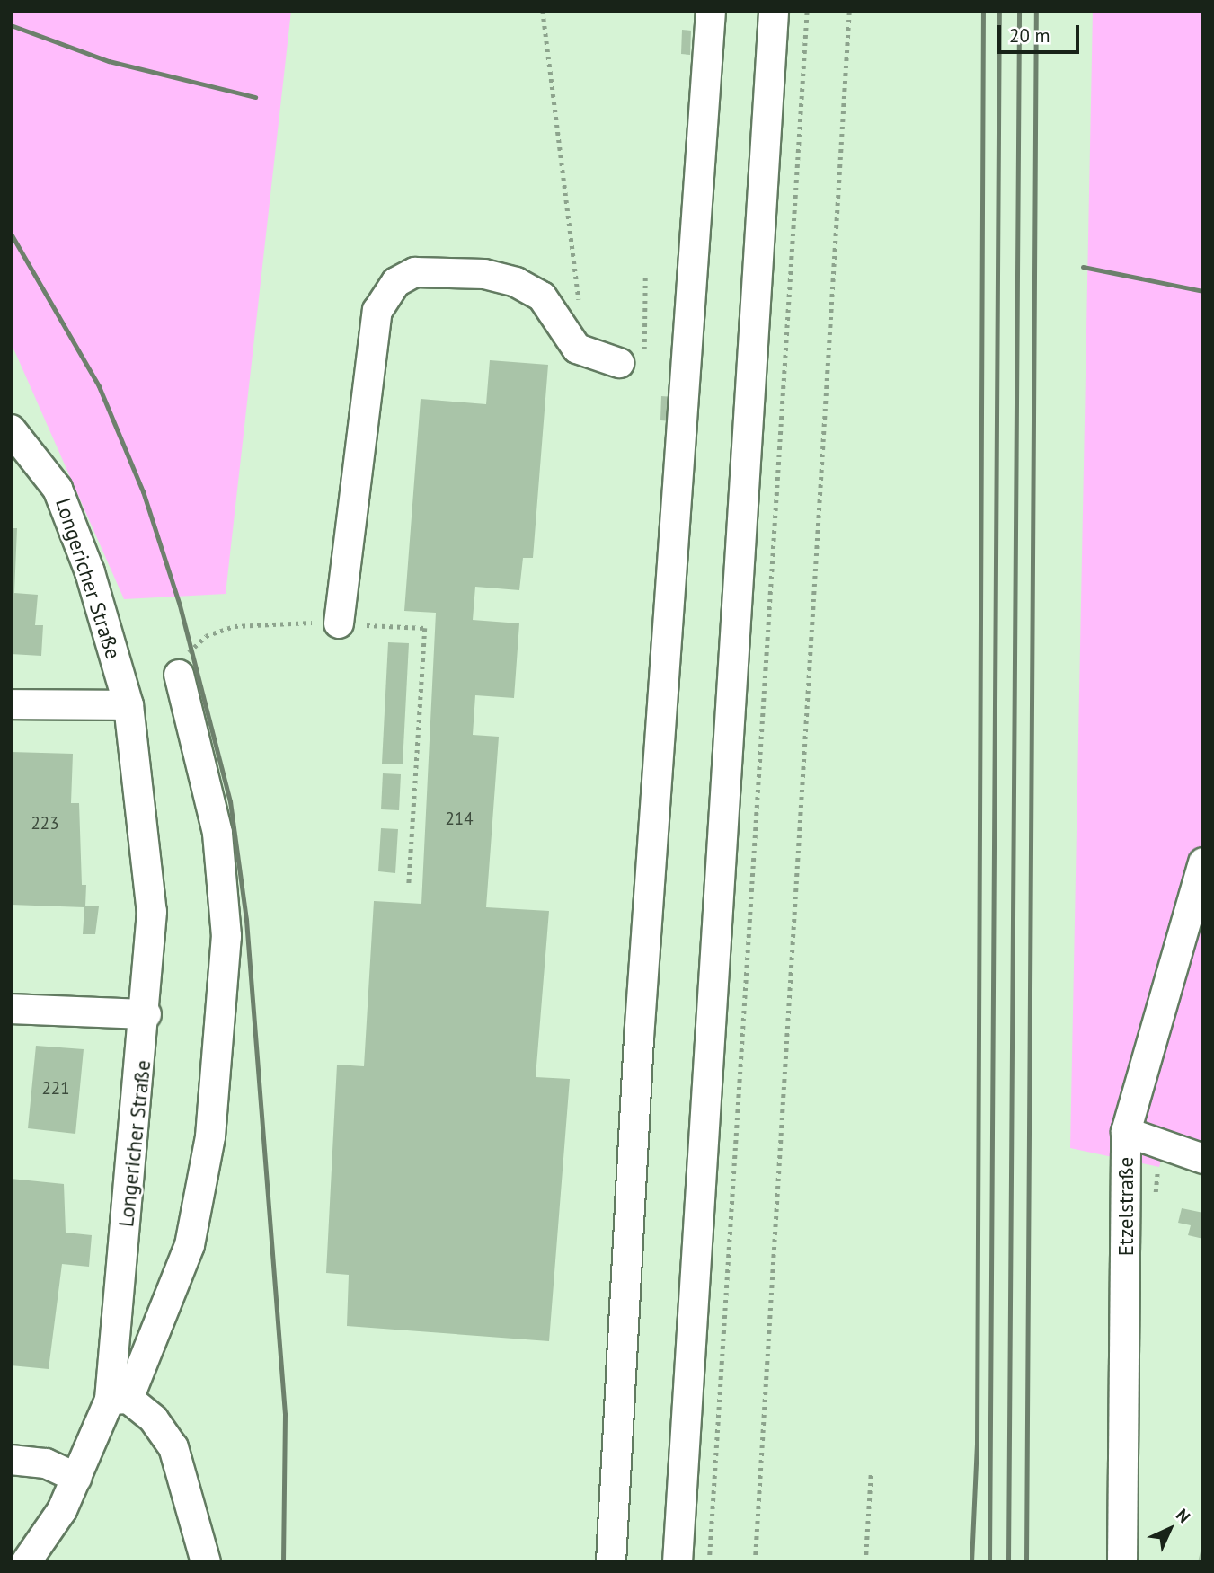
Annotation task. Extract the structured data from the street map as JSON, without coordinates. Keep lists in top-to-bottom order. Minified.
{"streets":{"street":["Longericher Straße","Etzelstraße"]},"house_numbers":["214","223","221"],"scale_bar":"20 m","north":"top right"}
